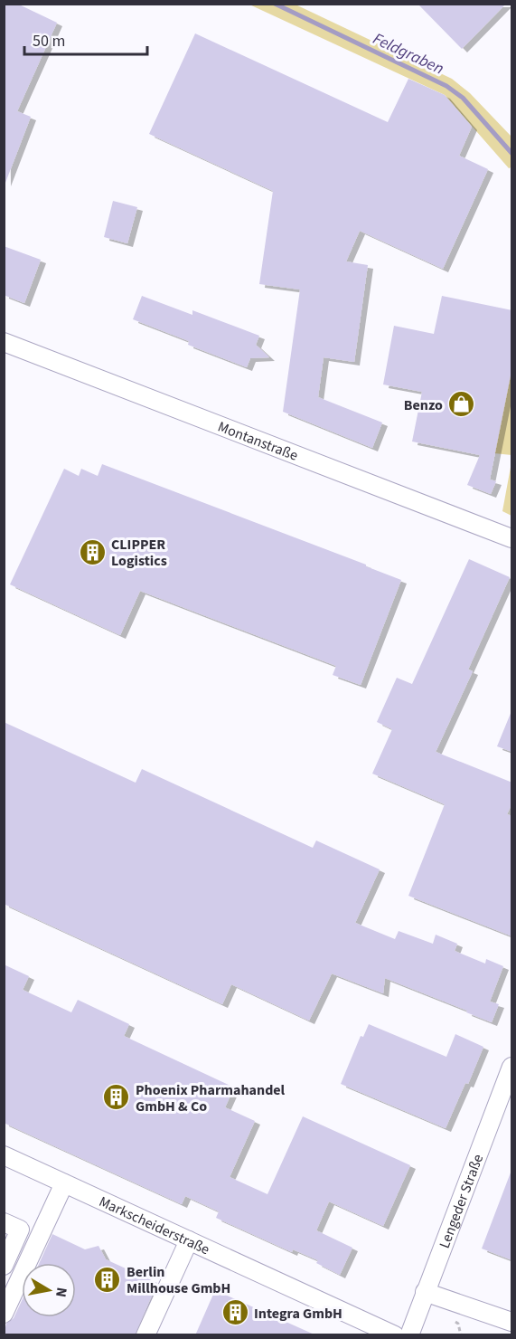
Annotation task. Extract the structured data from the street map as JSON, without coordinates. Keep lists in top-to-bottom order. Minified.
{"streets":{"street":["Montanstraße","Lengeder Straße","Markscheiderstraße"]},"water":["Feldgraben"],"places":{"shop":["Benzo"],"building":["CLIPPER Logistics","Phoenix Pharmahandel GmbH & Co","Berlin Millhouse GmbH","Integra GmbH"]},"scale_bar":"50 m","north":"right"}
